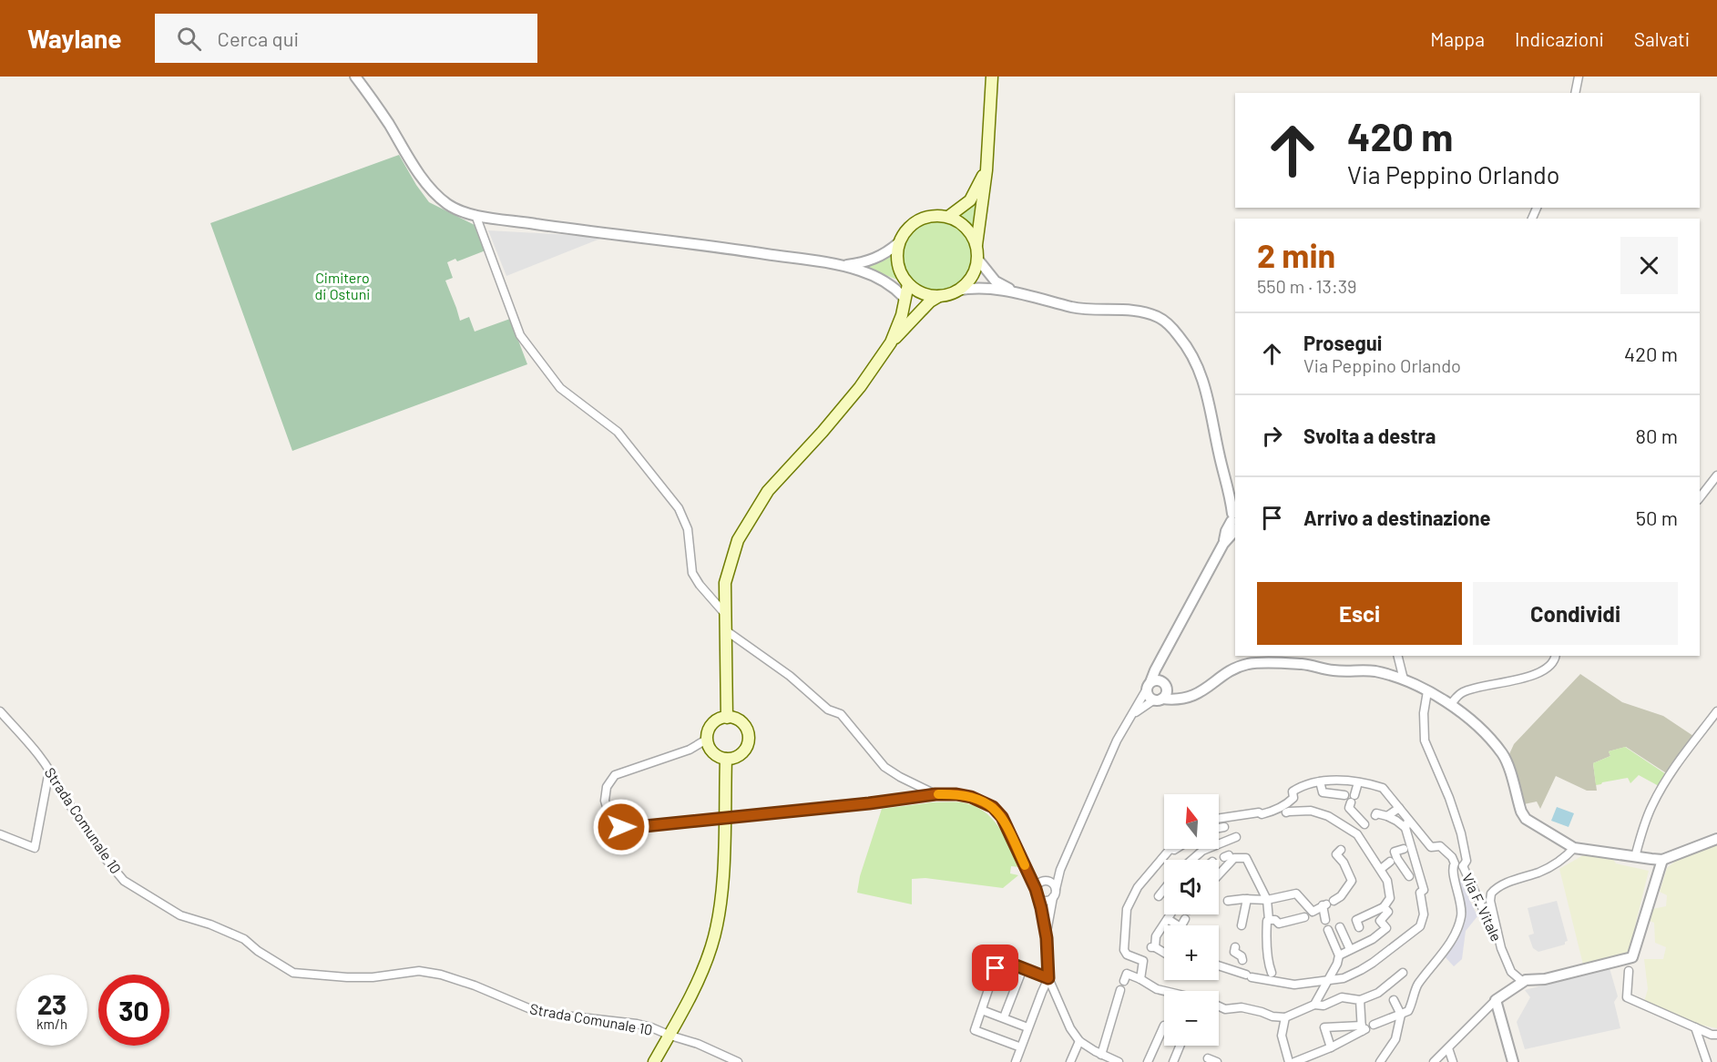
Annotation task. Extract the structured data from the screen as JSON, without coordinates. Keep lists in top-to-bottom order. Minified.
{"streets":{"street":["Strada Comunale 10","Via F. Vitale"]},"parks":["Cimitero di Ostuni"],"north":"top","page":{"header":"Waylane","search":"Cerca qui","nav":["Mappa","Indicazioni","Salvati"],"turn":["420 m","Via Peppino Orlando"],"heading":["2 min","550 m · 13:39"],"list":[{"name":"Prosegui","note":"Via Peppino Orlando","value":"420 m"},{"name":"Svolta a destra","value":"80 m"},{"name":"Arrivo a destinazione","value":"50 m"}],"buttons":["Esci","Condividi"],"map_buttons":["+","−"],"speed":"23 km/h","limit":"30"}}
